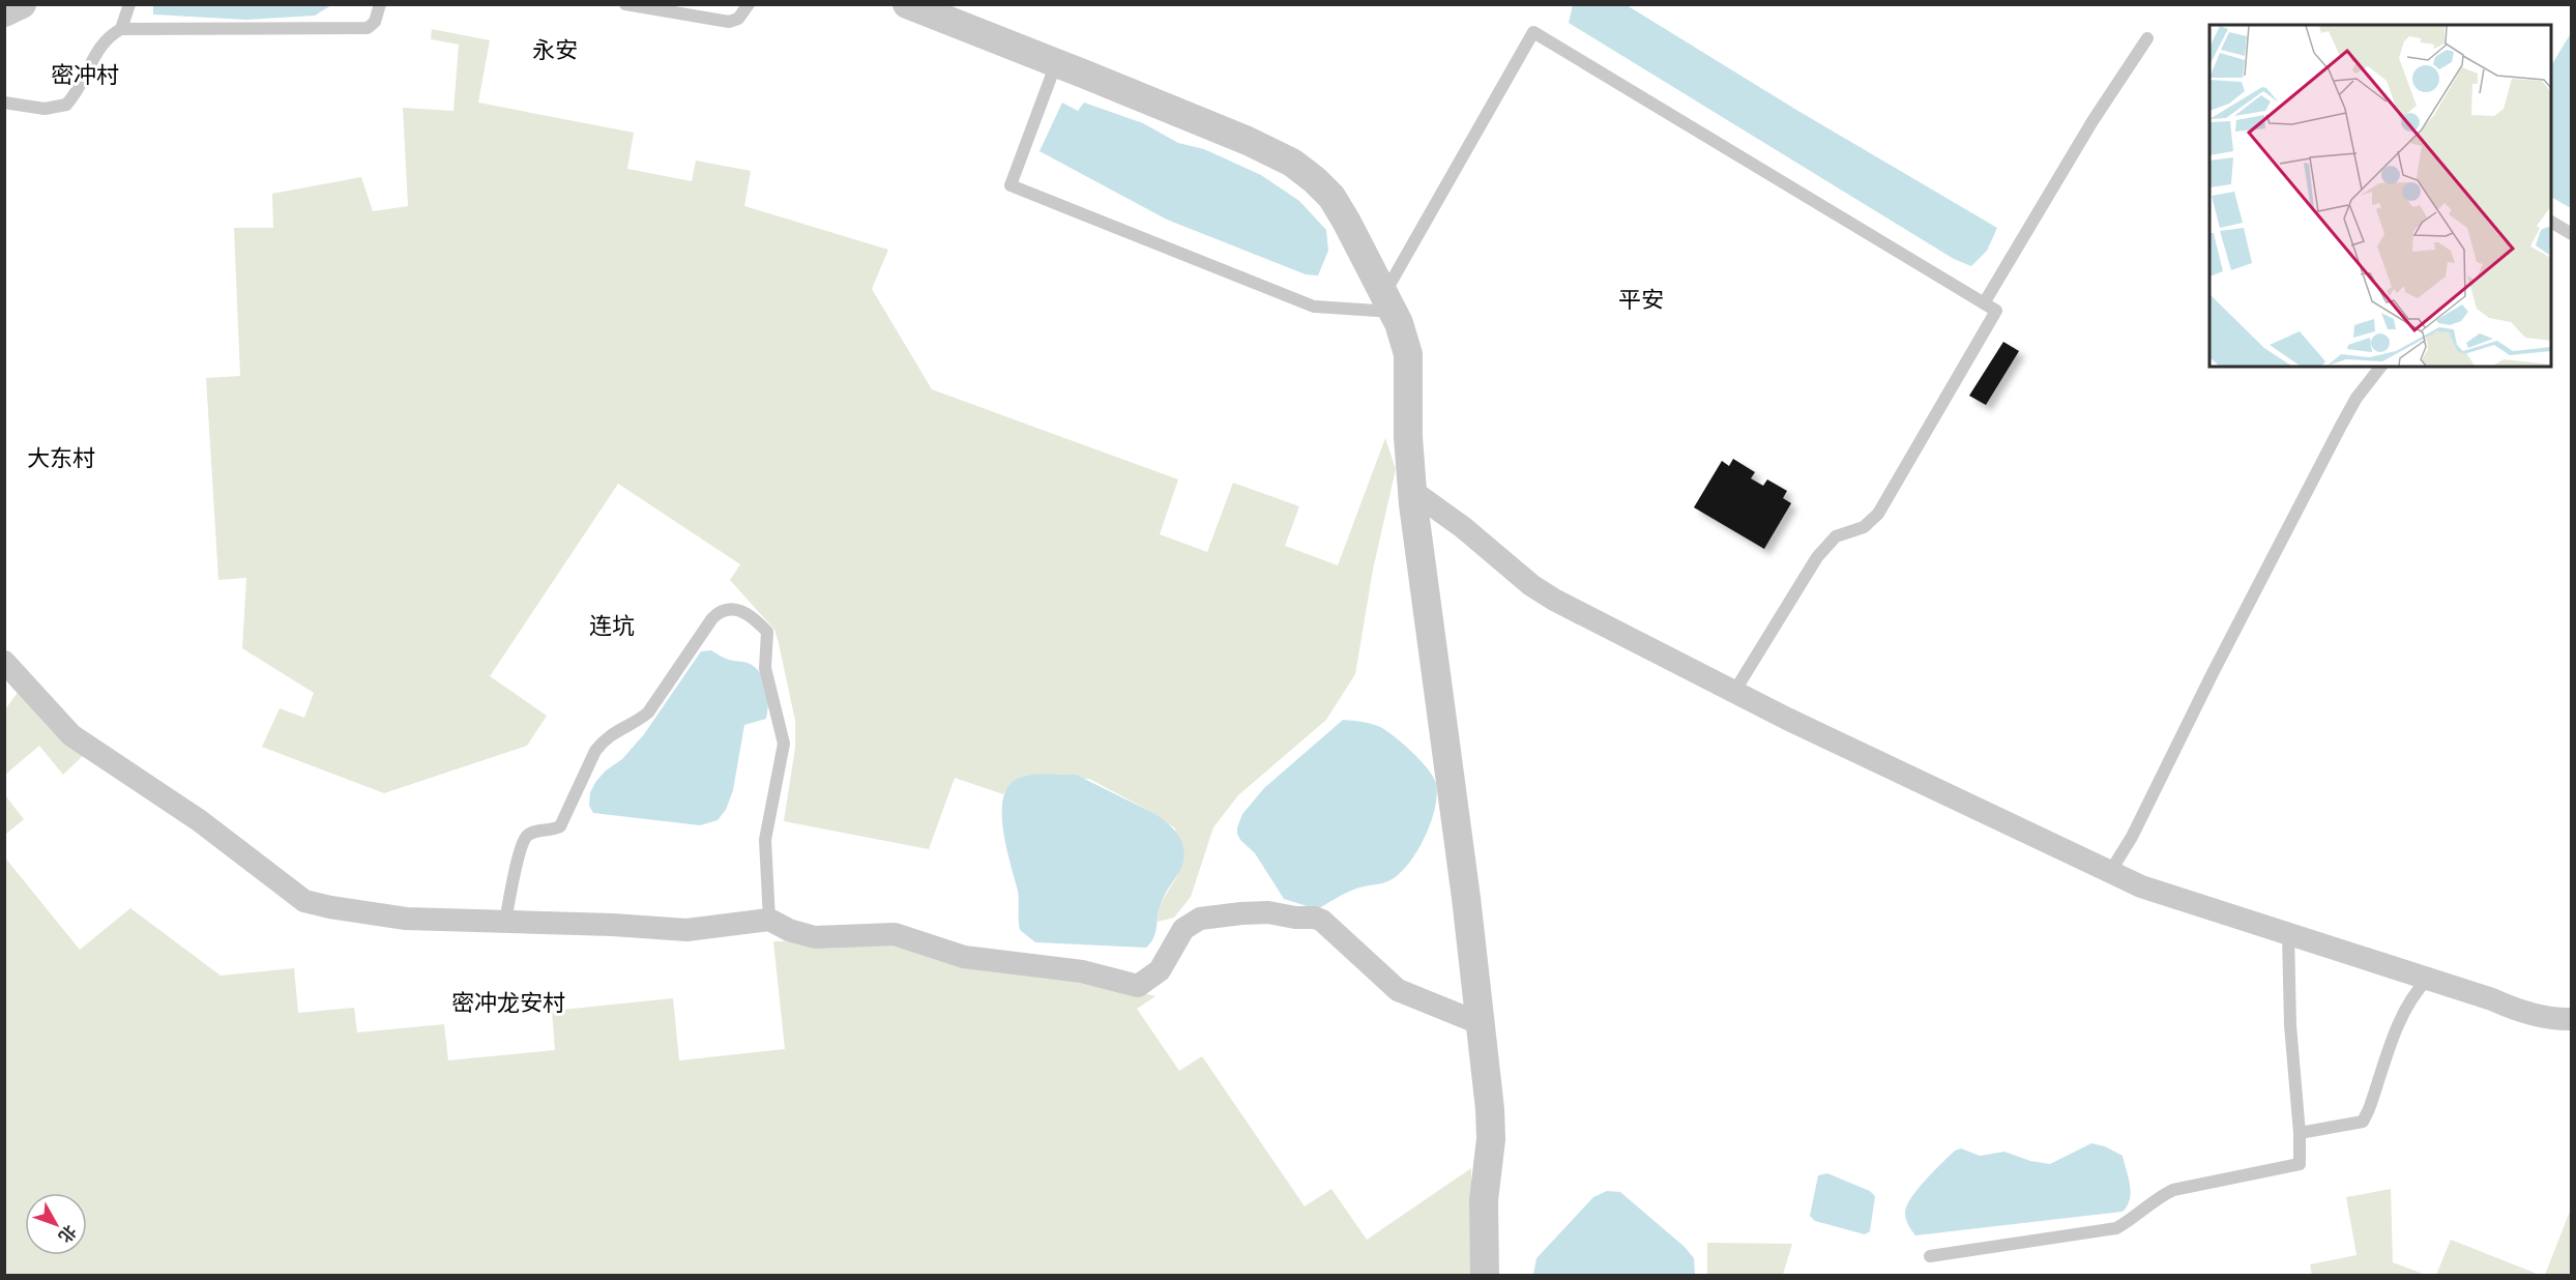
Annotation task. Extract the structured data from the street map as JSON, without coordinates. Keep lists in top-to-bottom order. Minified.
{"districts":["永安","密冲村","平安","大东村","连坑","密冲龙安村"],"north":"bottom right"}
